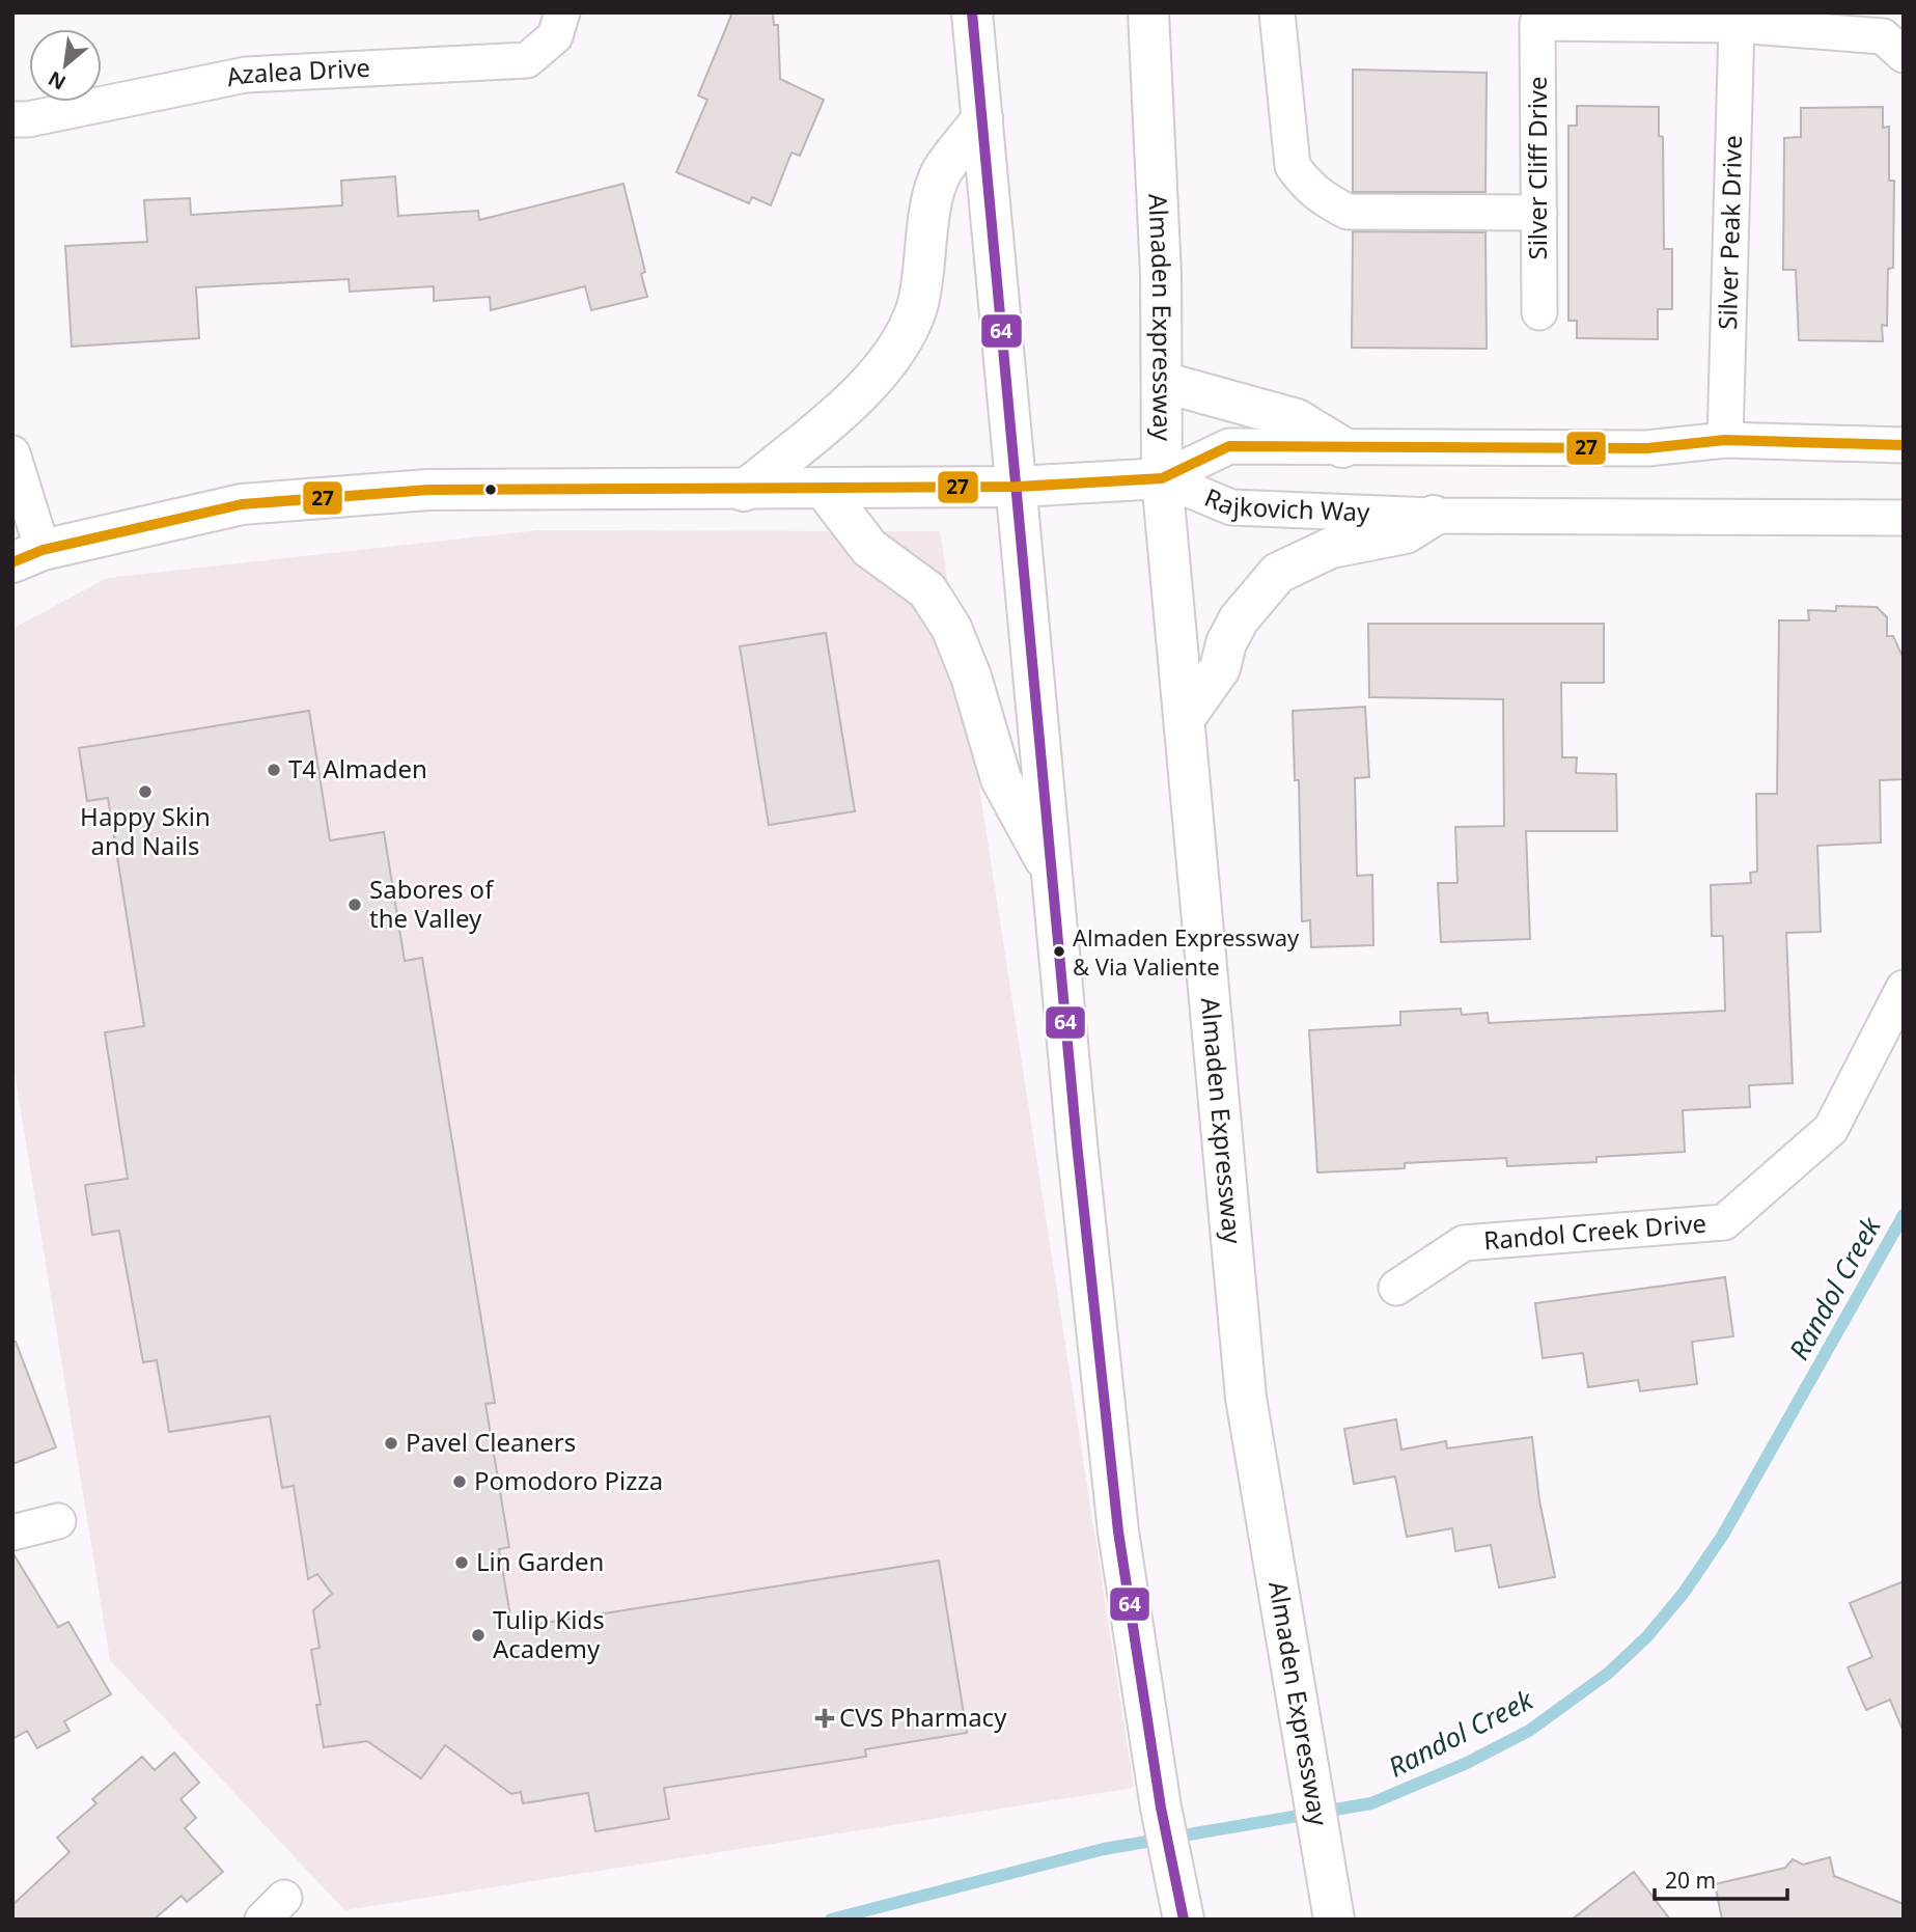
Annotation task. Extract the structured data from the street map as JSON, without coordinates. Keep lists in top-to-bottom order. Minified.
{"streets":{"main road":["Almaden Expressway"],"street":["Azalea Drive","Silver Cliff Drive","Silver Peak Drive","Rajkovich Way","Randol Creek Drive"]},"crossings":[["Silver Cliff Drive","Silver Peak Drive"],["Silver Peak Drive","Rajkovich Way"],["Almaden Expressway","Rajkovich Way"]],"water":["Randol Creek"],"places":{"other":["T4 Almaden","Happy Skin and Nails","Sabores of the Valley","Almaden Expressway & Via Valiente","Pavel Cleaners","Pomodoro Pizza","Lin Garden","Tulip Kids Academy"],"health":["CVS Pharmacy"]},"lines":["transit line 64","transit line 27"],"scale_bar":"20 m","north":"bottom left"}
